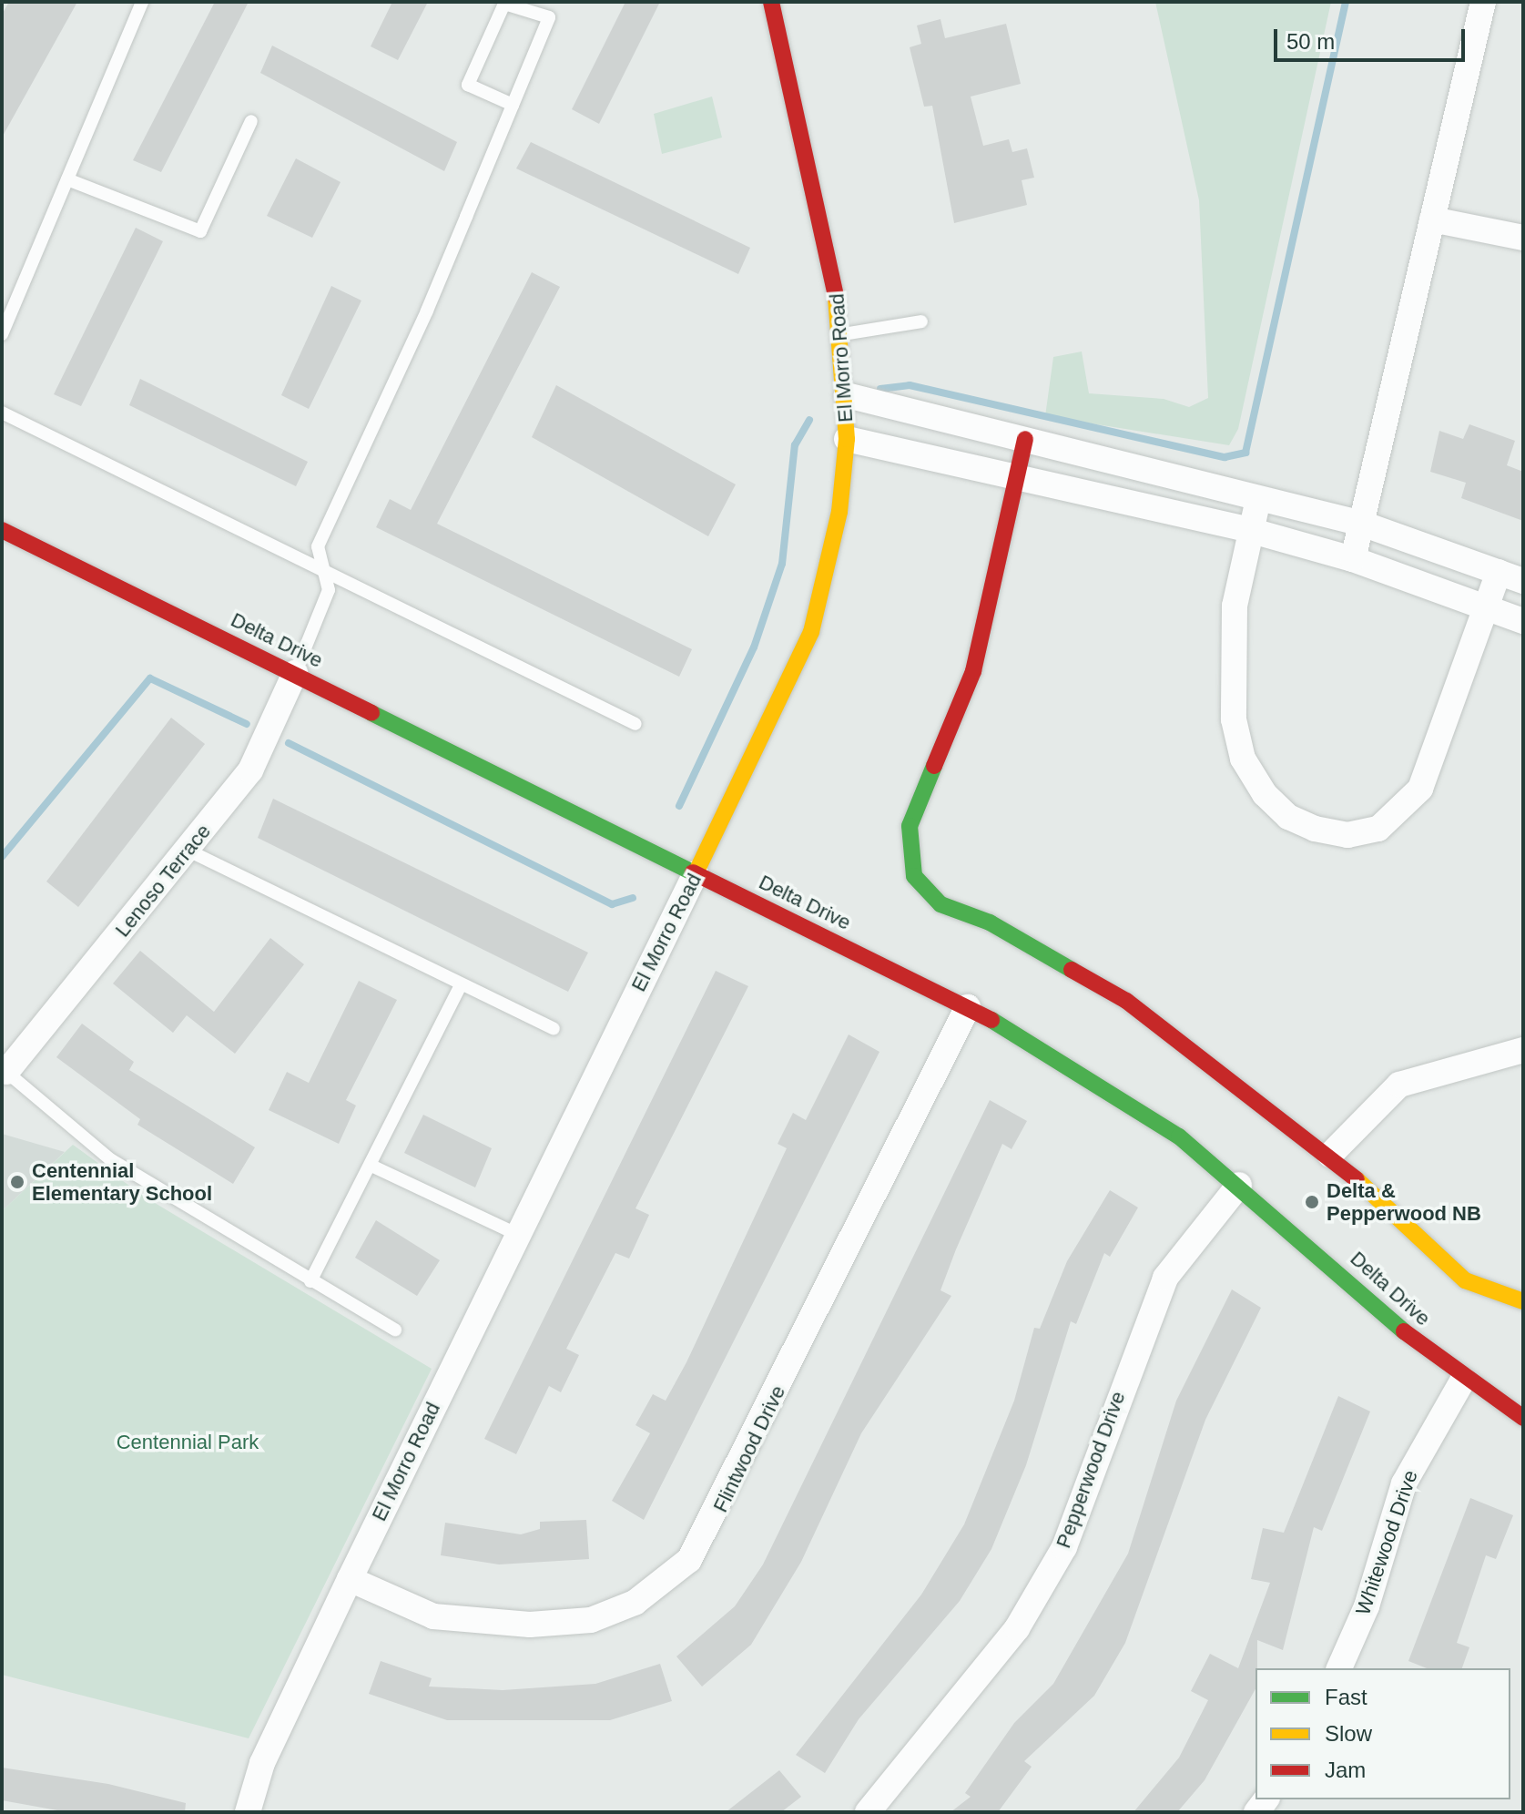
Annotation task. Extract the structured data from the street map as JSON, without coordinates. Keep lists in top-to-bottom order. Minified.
{"streets":{"street":["El Morro Road","Delta Drive","Lenoso Terrace","Flintwood Drive","Pepperwood Drive","Whitewood Drive"]},"crossings":[["El Morro Road","Delta Drive"],["El Morro Road","Flintwood Drive"],["Delta Drive","Lenoso Terrace"],["Delta Drive","Flintwood Drive"],["Delta Drive","Pepperwood Drive"],["Delta Drive","Whitewood Drive"]],"parks":["Centennial Park"],"places":["Centennial Elementary School","Delta & Pepperwood NB"],"legend":["Fast","Slow","Jam"],"scale_bar":"50 m"}
